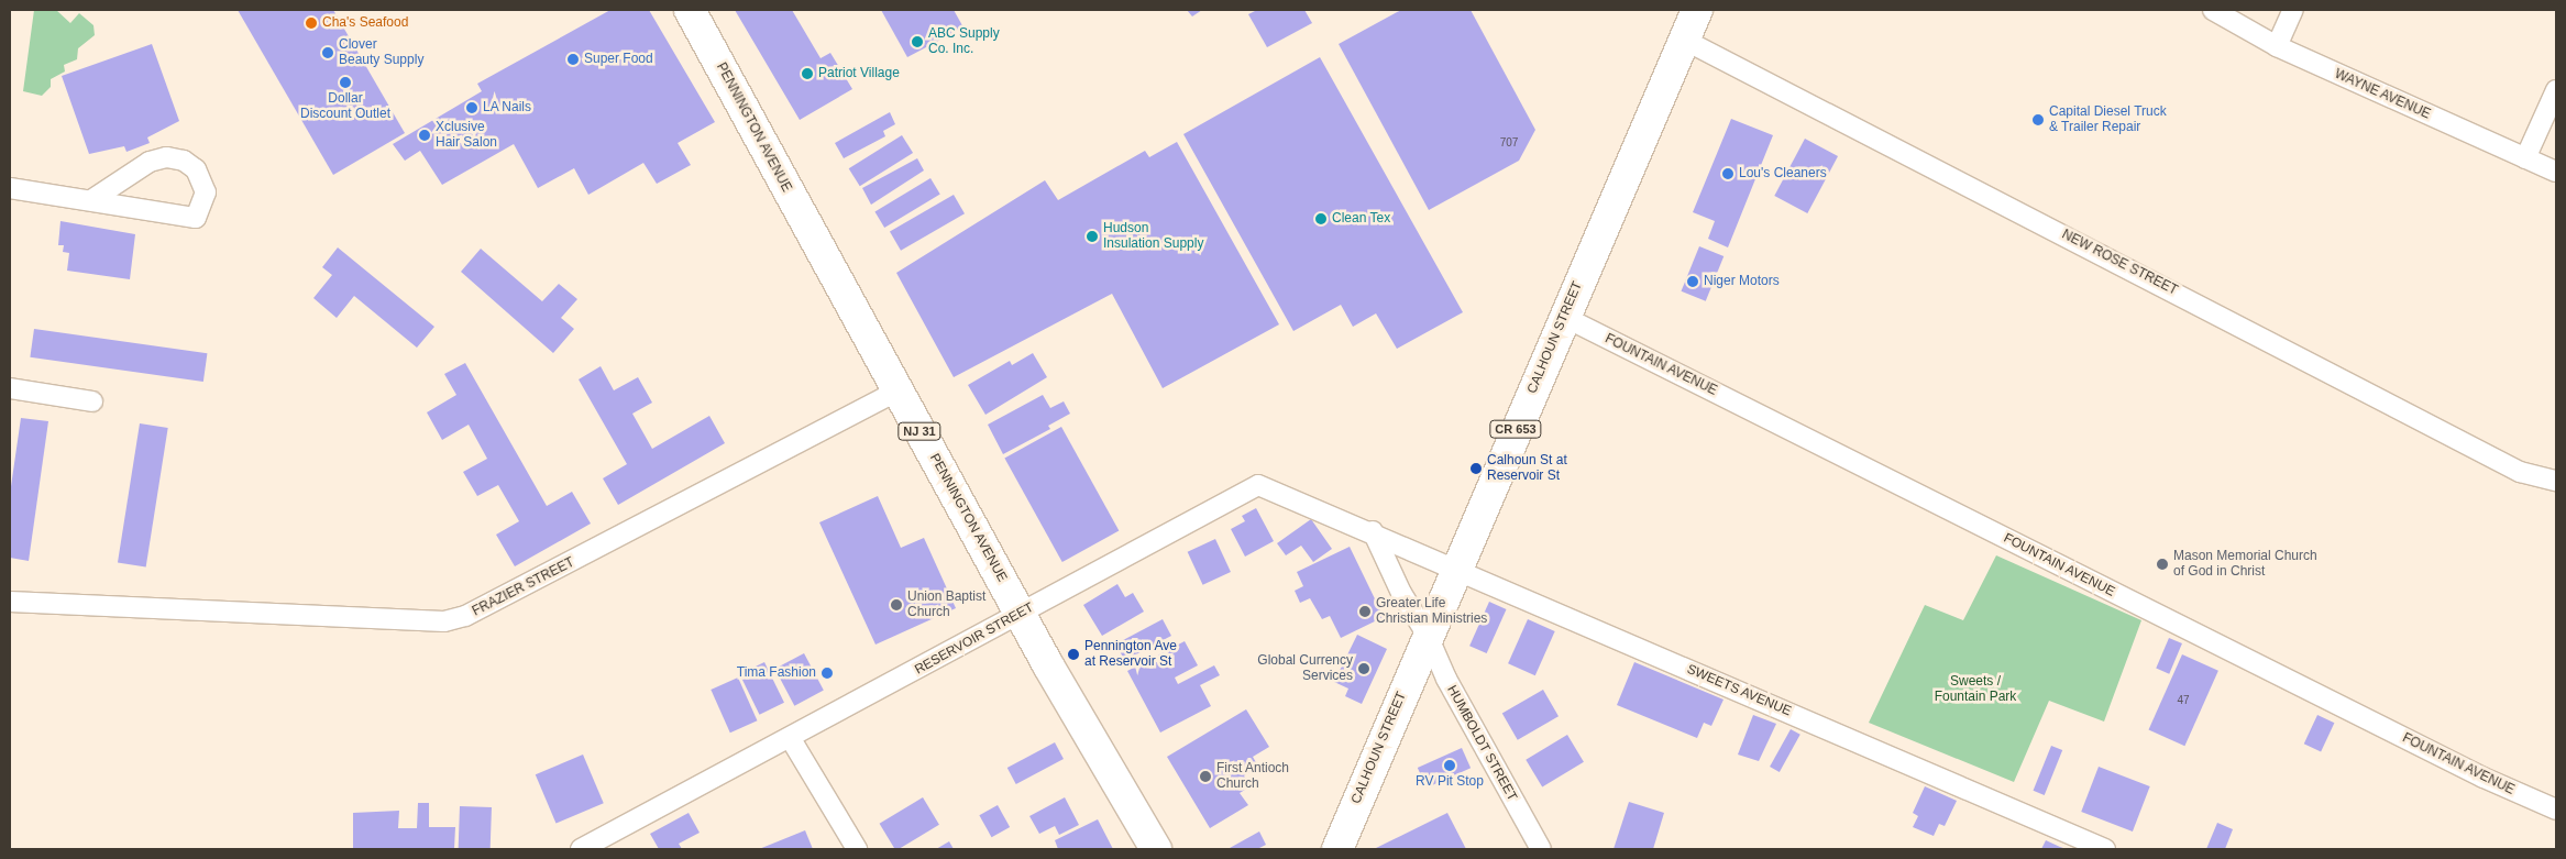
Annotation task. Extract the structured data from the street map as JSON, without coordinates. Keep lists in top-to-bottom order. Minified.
{"streets":{"main road":["PENNINGTON AVENUE","CALHOUN STREET","CR 653","NJ 31"],"street":["WAYNE AVENUE","NEW ROSE STREET","FOUNTAIN AVENUE","FRAZIER STREET","RESERVOIR STREET","SWEETS AVENUE","HUMBOLDT STREET"]},"crossings":[["PENNINGTON AVENUE","FRAZIER STREET"],["PENNINGTON AVENUE","RESERVOIR STREET"],["NEW ROSE STREET","CALHOUN STREET"],["CALHOUN STREET","FOUNTAIN AVENUE"],["CALHOUN STREET","SWEETS AVENUE"],["CALHOUN STREET","HUMBOLDT STREET"],["RESERVOIR STREET","SWEETS AVENUE"],["RESERVOIR STREET","HUMBOLDT STREET"],["SWEETS AVENUE","HUMBOLDT STREET"]],"parks":["Sweets / Fountain Park"],"places":["Cha's Seafood","ABC Supply Co. Inc.","Clover Beauty Supply","Super Food","Patriot Village","Dollar Discount Outlet","LA Nails","Capital Diesel Truck & Trailer Repair","Xclusive Hair Salon","Lou's Cleaners","Clean Tex","Hudson Insulation Supply","Niger Motors","Calhoun St at Reservoir St","Mason Memorial Church of God in Christ","Union Baptist Church","Greater Life Christian Ministries","Pennington Ave at Reservoir St","Global Currency Services","Tima Fashion","RV Pit Stop","First Antioch Church"],"house_numbers":["707","47"]}
